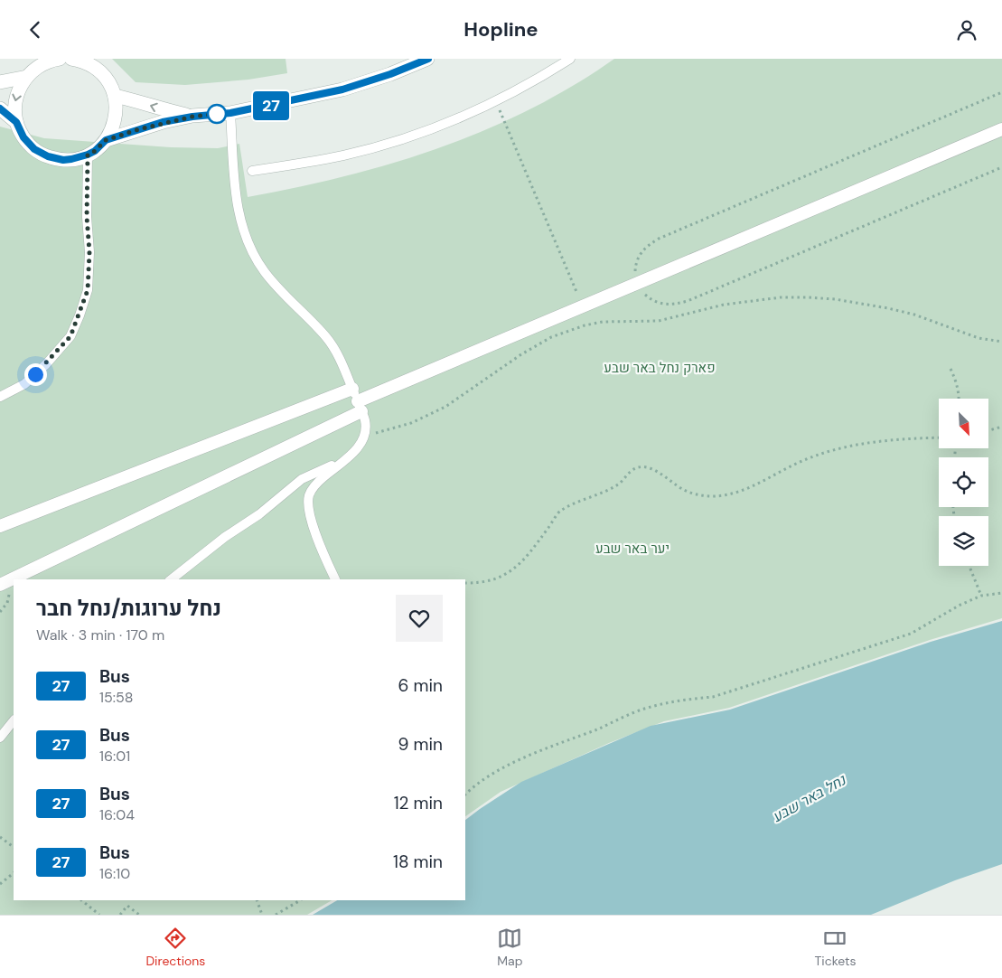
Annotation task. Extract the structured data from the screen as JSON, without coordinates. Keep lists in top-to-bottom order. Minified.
{"water":["נחל באר שבע"],"parks":["פארק נחל באר שבע","יער באר שבע"],"lines":["bus line 27"],"north":"bottom right","page":{"header":"Hopline","on_map":"27","heading":["נחל ערוגות/נחל חבר","Walk · 3 min · 170 m"],"list":[{"mark":"27","name":"Bus","note":"15:58","value":"6 min"},{"mark":"27","name":"Bus","note":"16:01","value":"9 min"},{"mark":"27","name":"Bus","note":"16:04","value":"12 min"},{"mark":"27","name":"Bus","note":"16:10","value":"18 min"}],"tabs":["Directions","Map","Tickets"]}}
